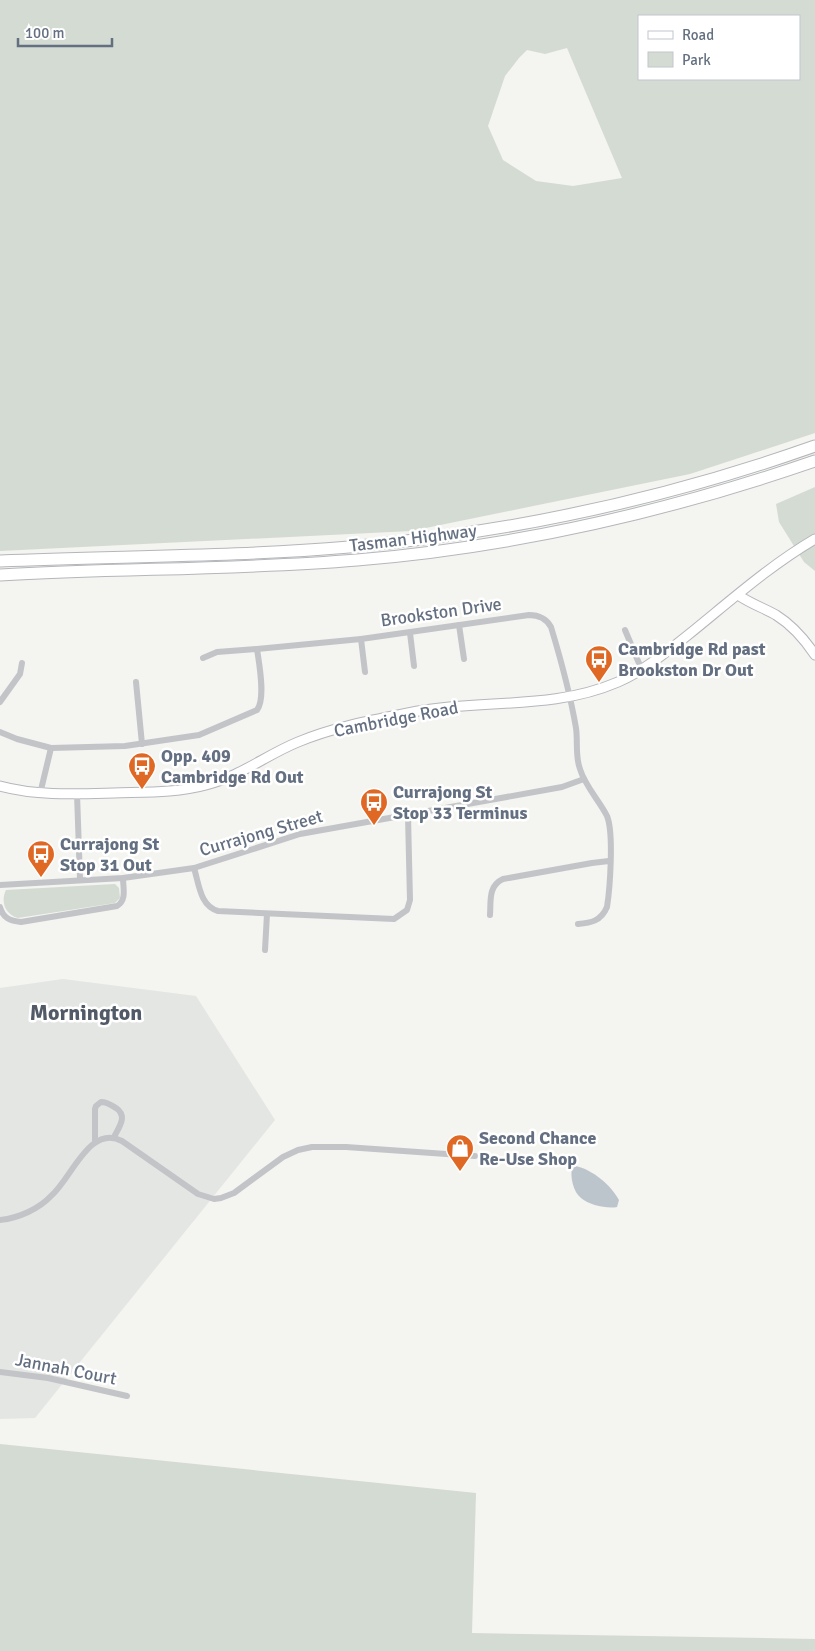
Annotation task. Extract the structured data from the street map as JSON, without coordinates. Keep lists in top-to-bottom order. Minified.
{"streets":{"highway":["Tasman Highway"],"main road":["Cambridge Road"],"street":["Brookston Drive","Currajong Street","Jannah Court"]},"crossings":[["Brookston Drive","Cambridge Road"]],"districts":["Mornington"],"places":{"bus stop":["Cambridge Rd past Brookston Dr Out","Opp. 409 Cambridge Rd Out","Currajong St Stop 33 Terminus","Currajong St Stop 31 Out"],"shop":["Second Chance Re-Use Shop"]},"legend":["Road","Park"],"scale_bar":"100 m"}
